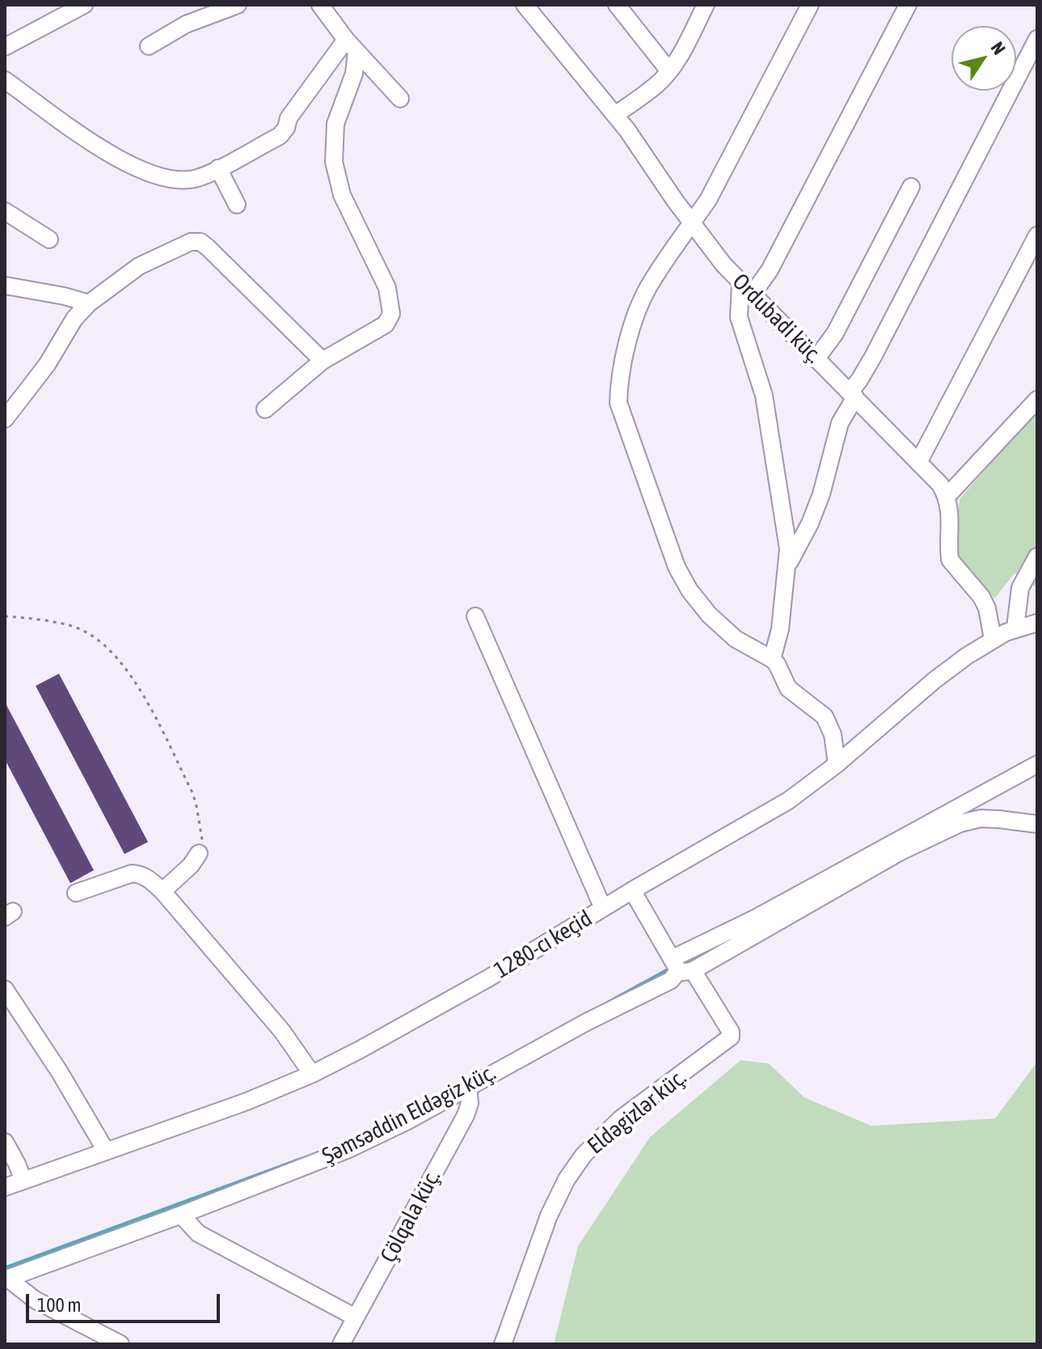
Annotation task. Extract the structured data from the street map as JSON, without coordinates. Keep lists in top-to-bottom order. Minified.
{"streets":{"street":["Ordubadi küç.","1280-cı keçid","Eldəgizlər küç.","Şəmsəddin Eldəgiz küç.","Çölqala küç."]},"crossings":[["Eldəgizlər küç.","Şəmsəddin Eldəgiz küç."],["Şəmsəddin Eldəgiz küç.","Çölqala küç."]],"scale_bar":"100 m","north":"top right"}
